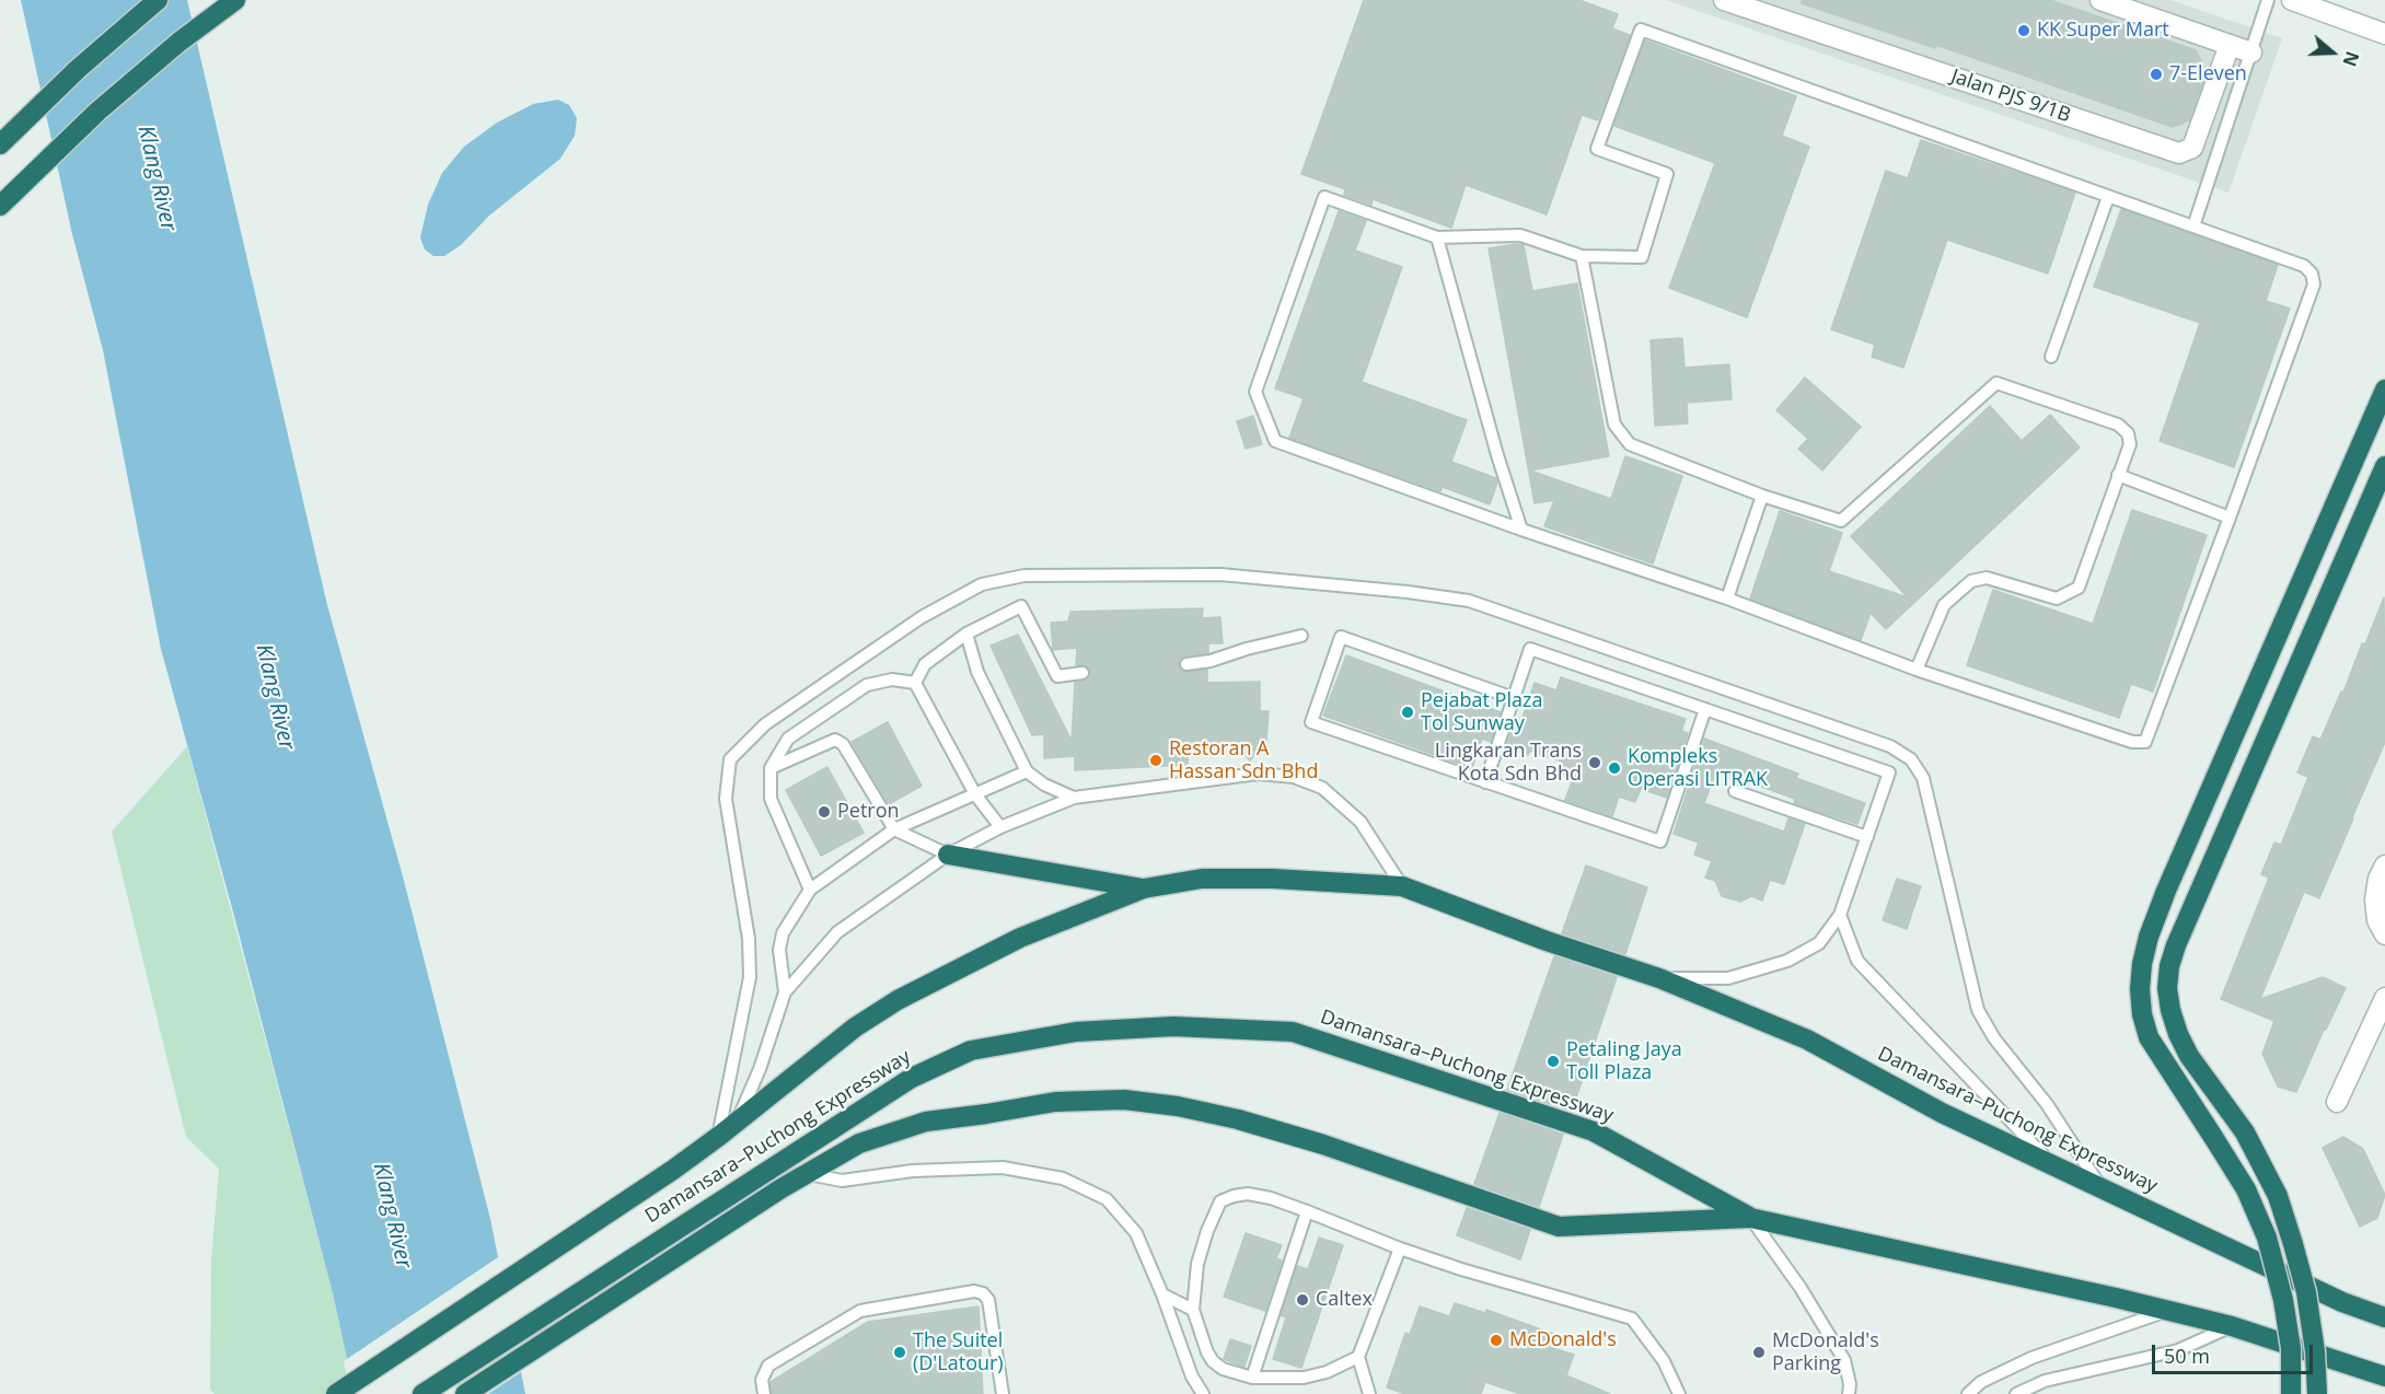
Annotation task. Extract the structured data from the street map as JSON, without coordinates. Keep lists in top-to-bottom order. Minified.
{"streets":{"highway":["Damansara–Puchong Expressway"],"street":["Jalan PJS 9/1B"]},"water":["Klang River"],"places":["KK Super Mart","7-Eleven","Pejabat Plaza Tol Sunway","Restoran A Hassan Sdn Bhd","Lingkaran Trans Kota Sdn Bhd","Kompleks Operasi LITRAK","Petron","Petaling Jaya Toll Plaza","Caltex","McDonald's","The Suitel (D'Latour)","McDonald's Parking"],"scale_bar":"50 m","north":"right"}
